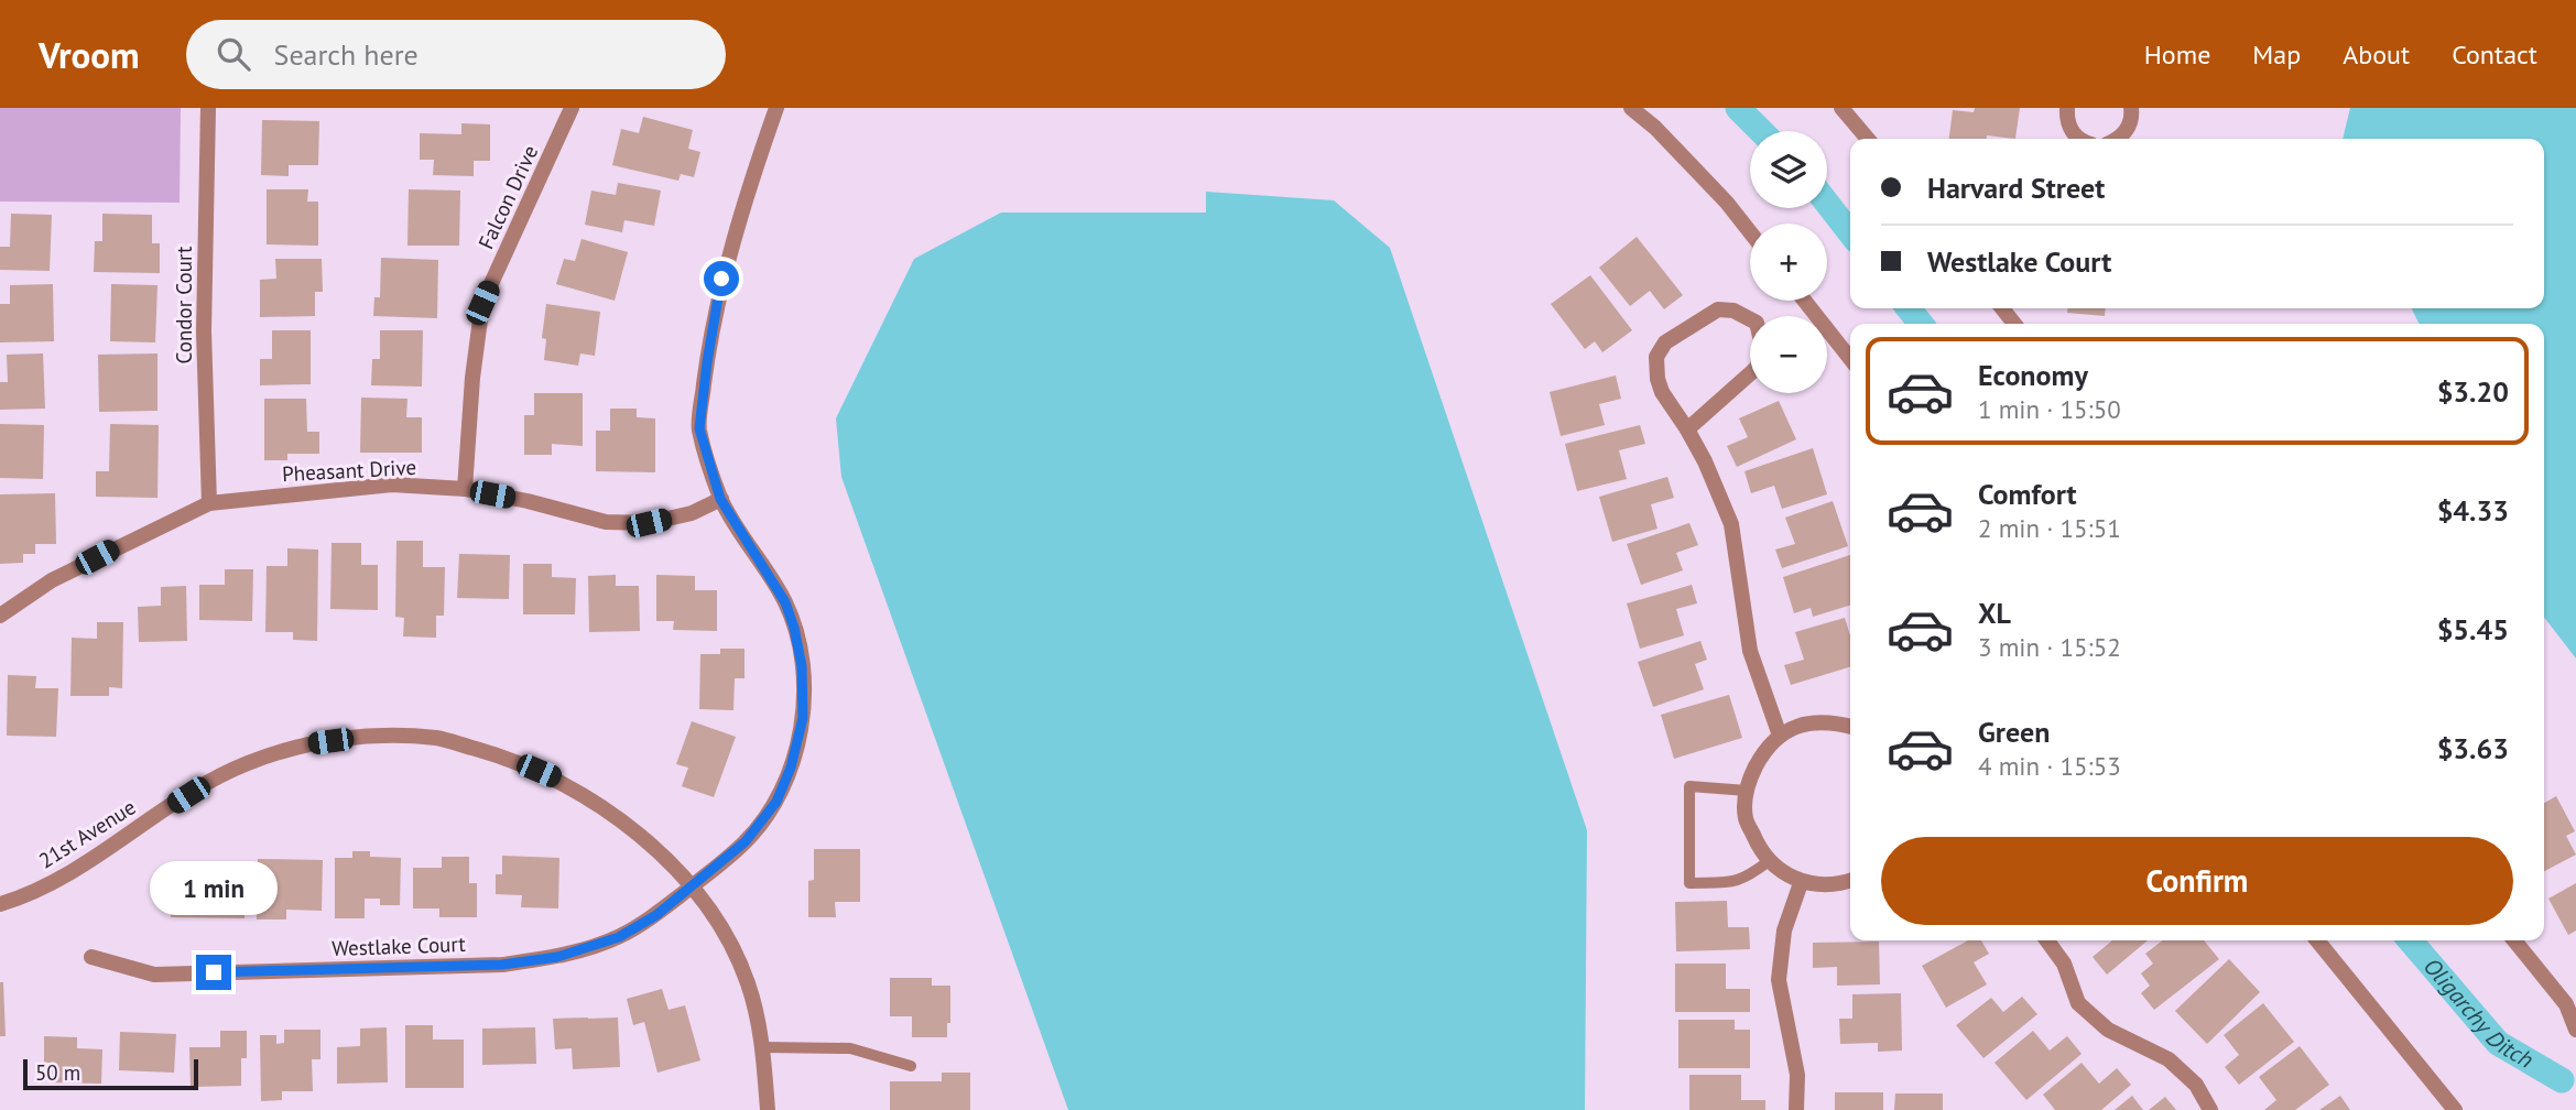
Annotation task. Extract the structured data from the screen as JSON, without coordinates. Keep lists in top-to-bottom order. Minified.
{"streets":{"street":["Falcon Drive","Condor Court","Pheasant Drive","21st Avenue","Westlake Court"]},"crossings":[["Falcon Drive","Pheasant Drive"],["Condor Court","Pheasant Drive"],["Pheasant Drive","Westlake Court"],["21st Avenue","Westlake Court"]],"water":["Oligarchy Ditch"],"scale_bar":"50 m","page":{"header":"Vroom","search":"Search here","nav":["Home","Map","About","Contact"],"map_buttons":["+","−"],"banner":["Harvard Street","Westlake Court"],"list":[{"name":"Economy","note":"1 min · 15:50","value":"$3.20"},{"name":"Comfort","note":"2 min · 15:51","value":"$4.33"},{"name":"XL","note":"3 min · 15:52","value":"$5.45"},{"name":"Green","note":"4 min · 15:53","value":"$3.63"}],"buttons":"Confirm","bubble":"1 min","scale":"50 m"}}
